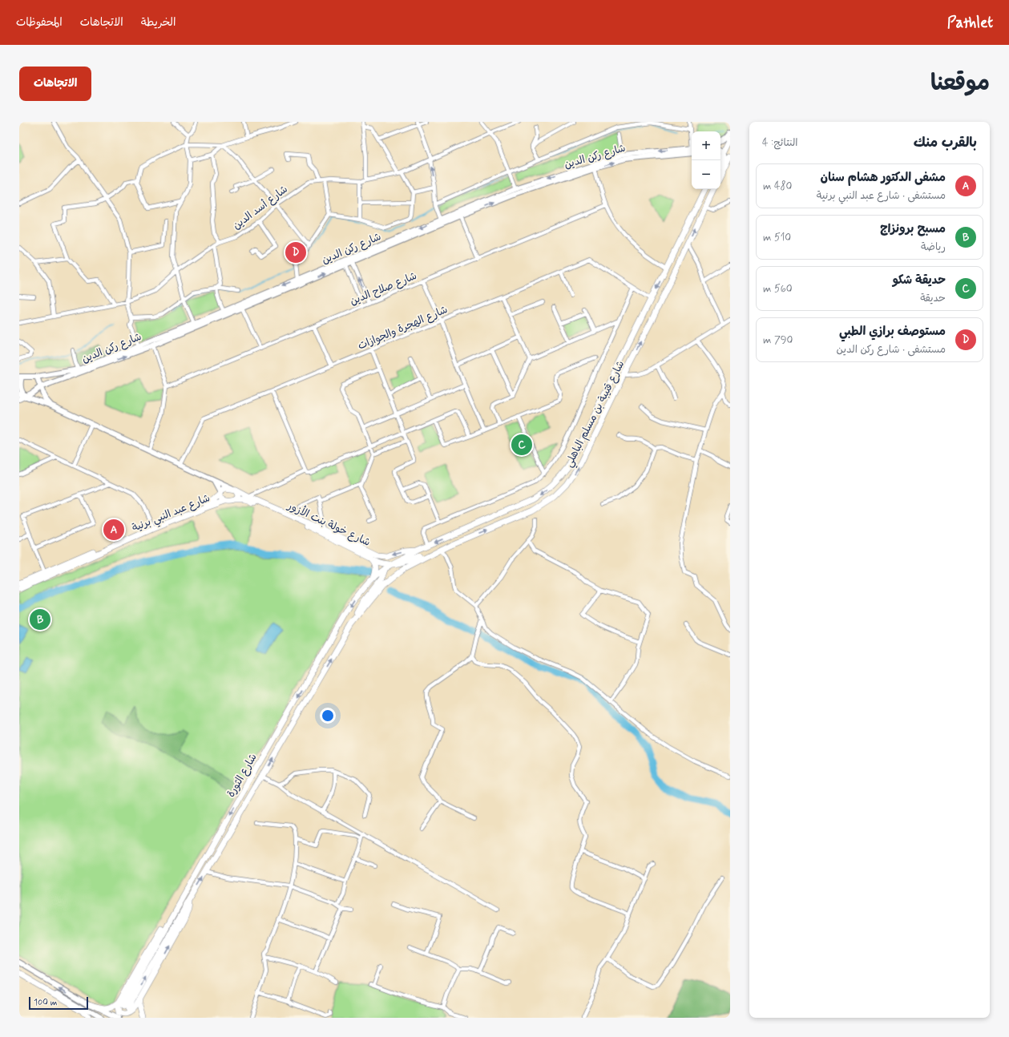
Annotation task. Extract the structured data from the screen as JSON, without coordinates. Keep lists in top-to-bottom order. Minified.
{"streets":{"main road":["شارع ركن الدين","شارع قتيبة بن مسلم الباهلي","شارع عبد النبي برنية","شارع خولة بنت الأزور","شارع الثورة"],"street":["شارع أسد الدين","شارع صلاح الدين","شارع الهجرة والجوازات"]},"crossings":[["شارع الهجرة والجوازات","شارع قتيبة بن مسلم الباهلي"],["شارع قتيبة بن مسلم الباهلي","شارع خولة بنت الأزور"],["شارع قتيبة بن مسلم الباهلي","شارع الثورة"],["شارع عبد النبي برنية","شارع خولة بنت الأزور"],["شارع خولة بنت الأزور","شارع الثورة"]],"scale_bar":"100 m","page":{"header":"Pathlet","nav":["الخريطة","الاتجاهات","المحفوظات"],"title":"موقعنا","buttons":"الاتجاهات","heading":["بالقرب منك","النتائج: 4"],"map_buttons":["+","−"],"list":[{"mark":"A","name":"مشفى الدكتور هشام سنان","note":"مستشفى · شارع عبد النبي برنية","value":"480 m"},{"mark":"B","name":"مسبح برونزاج","note":"رياضة","value":"510 m"},{"mark":"C","name":"حديقة شكو","note":"حديقة","value":"560 m"},{"mark":"D","name":"مستوصف برازي الطبي","note":"مستشفى · شارع ركن الدين","value":"790 m"}],"pins":["D","C","A","B"],"scale":"100 m"}}
